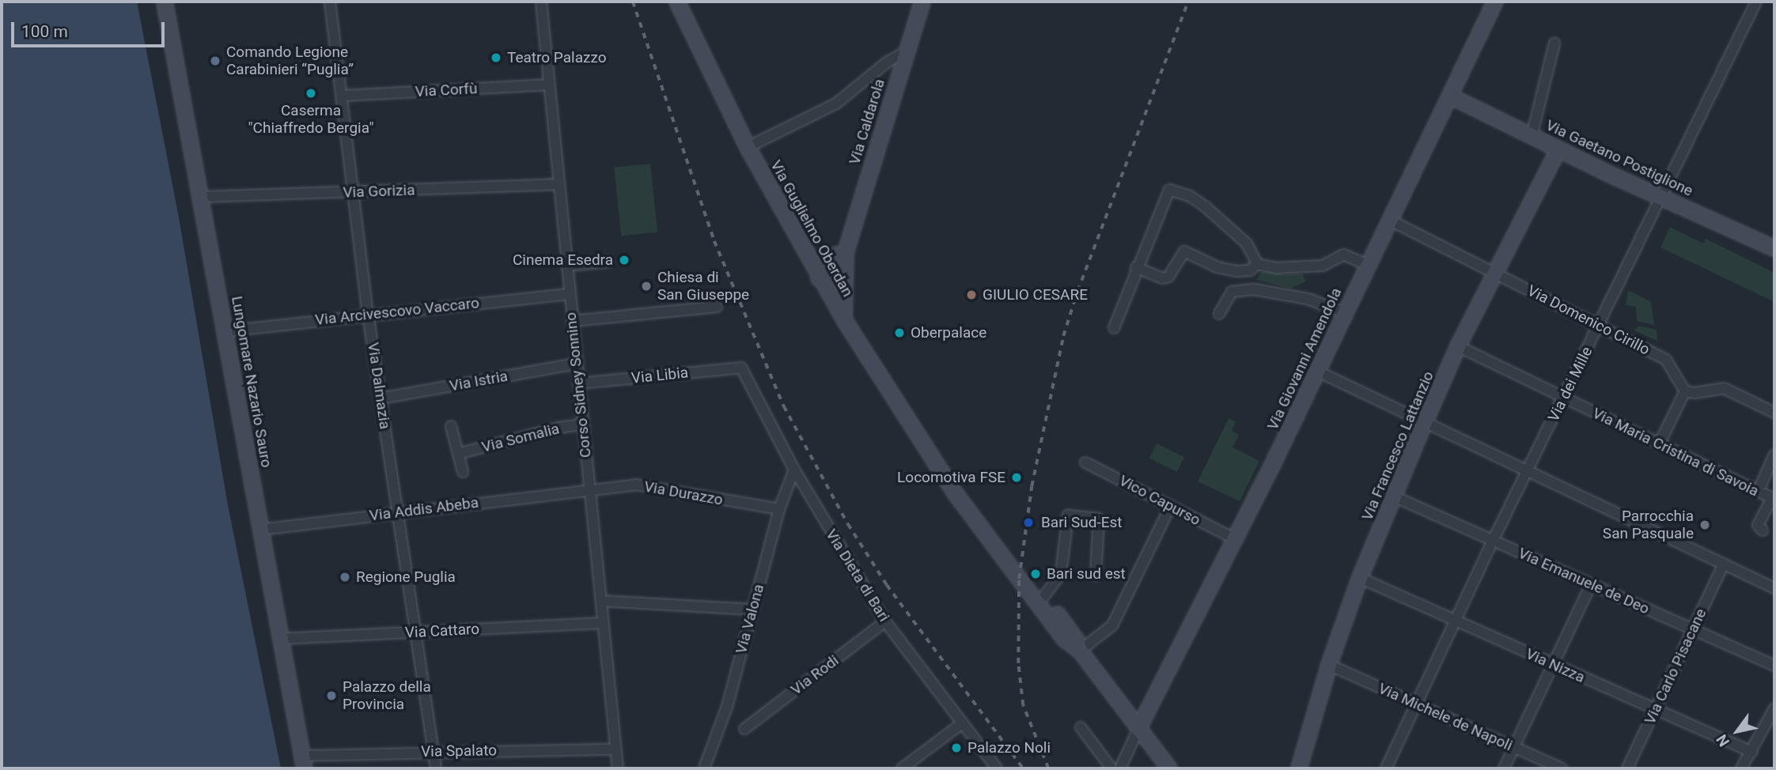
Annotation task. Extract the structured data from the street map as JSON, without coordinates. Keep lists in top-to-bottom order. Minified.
{"streets":{"main road":["Via Caldarola","Via Gaetano Postiglione","Via Guglielmo Oberdan","Via Giovanni Amendola","Lungomare Nazario Sauro","Via Francesco Lattanzio"],"street":["Via Corfù","Via Gorizia","Via Arcivescovo Vaccaro","Via Domenico Cirillo","Via Libia","Via Istria","Via dei Mille","Corso Sidney Sonnino","Via Dalmazia","Via Somalia","Via Maria Cristina di Savoia","Via Durazzo","Vico Capurso","Via Addis Abeba","Via Dieta di Bari","Via Emanuele de Deo","Via Valona","Via Cattaro","Via Nizza","Via Carlo Pisacane","Via Rodi","Via Michele de Napoli","Via Spalato"]},"crossings":[["Via Corfù","Corso Sidney Sonnino"],["Via Corfù","Via Dalmazia"],["Via Gaetano Postiglione","Via Giovanni Amendola"],["Via Gaetano Postiglione","Via dei Mille"],["Via Gaetano Postiglione","Via Francesco Lattanzio"],["Via Gorizia","Lungomare Nazario Sauro"],["Via Gorizia","Corso Sidney Sonnino"],["Via Gorizia","Via Dalmazia"],["Via Guglielmo Oberdan","Via Giovanni Amendola"],["Via Arcivescovo Vaccaro","Lungomare Nazario Sauro"],["Via Arcivescovo Vaccaro","Corso Sidney Sonnino"],["Via Arcivescovo Vaccaro","Via Dalmazia"],["Via Domenico Cirillo","Via Giovanni Amendola"],["Via Domenico Cirillo","Via dei Mille"],["Via Domenico Cirillo","Via Francesco Lattanzio"],["Via Giovanni Amendola","Vico Capurso"],["Via Libia","Corso Sidney Sonnino"],["Via Libia","Via Dieta di Bari"],["Via Istria","Corso Sidney Sonnino"],["Via Istria","Via Dalmazia"],["Lungomare Nazario Sauro","Via Addis Abeba"],["Lungomare Nazario Sauro","Via Cattaro"],["Lungomare Nazario Sauro","Via Spalato"],["Via dei Mille","Via Maria Cristina di Savoia"],["Via dei Mille","Via Emanuele de Deo"],["Via dei Mille","Via Nizza"],["Via dei Mille","Via Michele de Napoli"],["Corso Sidney Sonnino","Via Somalia"],["Corso Sidney Sonnino","Via Durazzo"],["Corso Sidney Sonnino","Via Addis Abeba"],["Corso Sidney Sonnino","Via Cattaro"],["Corso Sidney Sonnino","Via Spalato"],["Via Dalmazia","Via Addis Abeba"],["Via Dalmazia","Via Cattaro"],["Via Dalmazia","Via Spalato"],["Via Francesco Lattanzio","Via Maria Cristina di Savoia"],["Via Francesco Lattanzio","Via Emanuele de Deo"],["Via Francesco Lattanzio","Via Nizza"],["Via Francesco Lattanzio","Via Michele de Napoli"],["Via Durazzo","Via Addis Abeba"],["Via Durazzo","Via Valona"],["Via Dieta di Bari","Via Valona"],["Via Dieta di Bari","Via Rodi"],["Via Emanuele de Deo","Via Carlo Pisacane"],["Via Nizza","Via Carlo Pisacane"]],"places":["Teatro Palazzo","Comando Legione Carabinieri “Puglia”","Caserma \"Chiaffredo Bergia\"","Cinema Esedra","Chiesa di San Giuseppe","GIULIO CESARE","Oberpalace","Locomotiva FSE","Bari Sud-Est","Parrocchia San Pasquale","Bari sud est","Regione Puglia","Palazzo della Provincia","Palazzo Noli"],"scale_bar":"100 m","north":"bottom left"}
